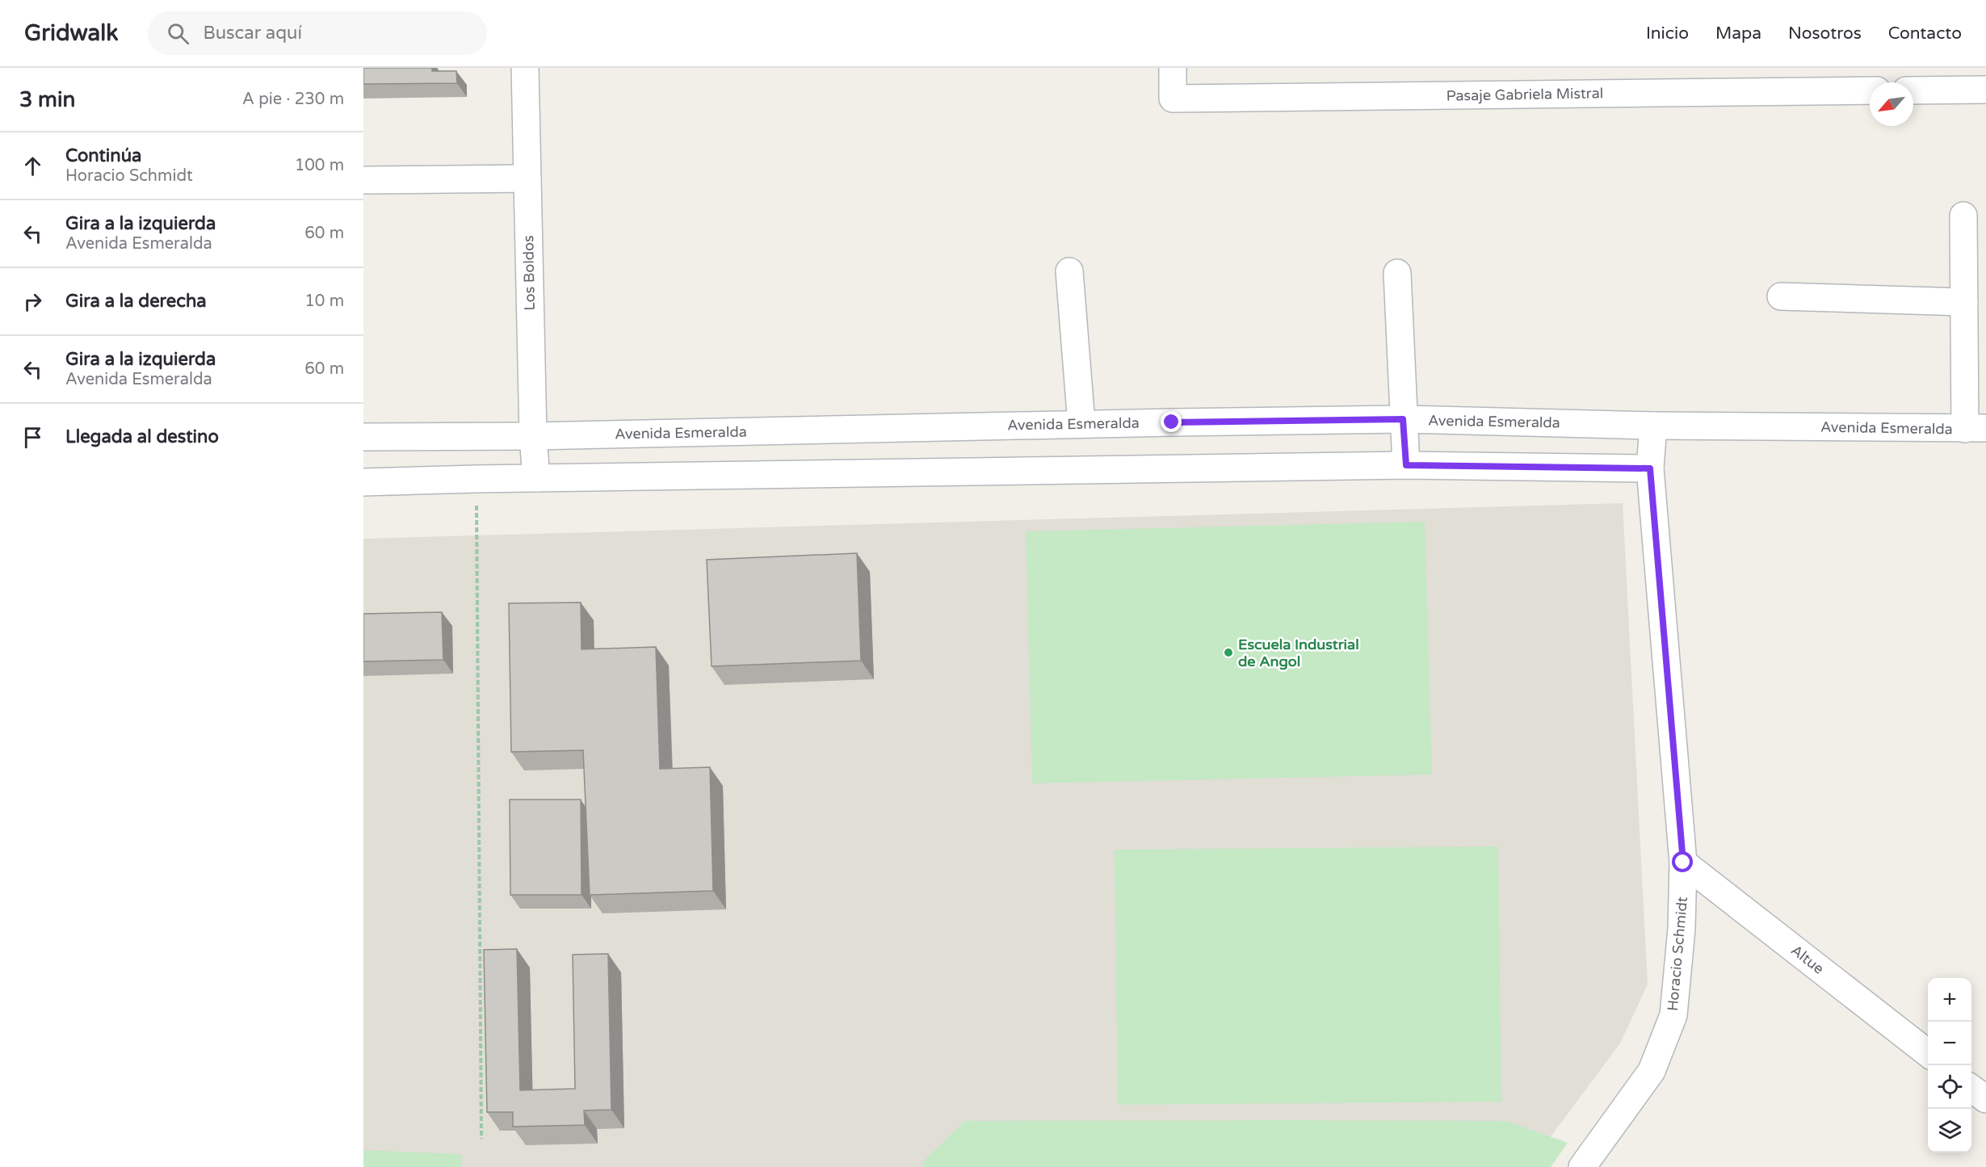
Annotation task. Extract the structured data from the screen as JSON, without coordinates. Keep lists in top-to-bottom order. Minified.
{"streets":{"street":["Pasaje Gabriela Mistral","Los Boldos","Avenida Esmeralda","Horacio Schmidt","Altue"]},"crossings":[["Los Boldos","Avenida Esmeralda"],["Avenida Esmeralda","Horacio Schmidt"],["Horacio Schmidt","Altue"]],"places":["Escuela Industrial de Angol"],"north":"bottom left","page":{"header":"Gridwalk","search":"Buscar aquí","nav":["Inicio","Mapa","Nosotros","Contacto"],"heading":["3 min","A pie · 230 m"],"list":[["Continúa","Horacio Schmidt","100 m"],["Gira a la izquierda","Avenida Esmeralda","60 m"],["Gira a la derecha","10 m"],["Gira a la izquierda","Avenida Esmeralda","60 m"],"Llegada al destino"],"map_buttons":["+","−"]}}
